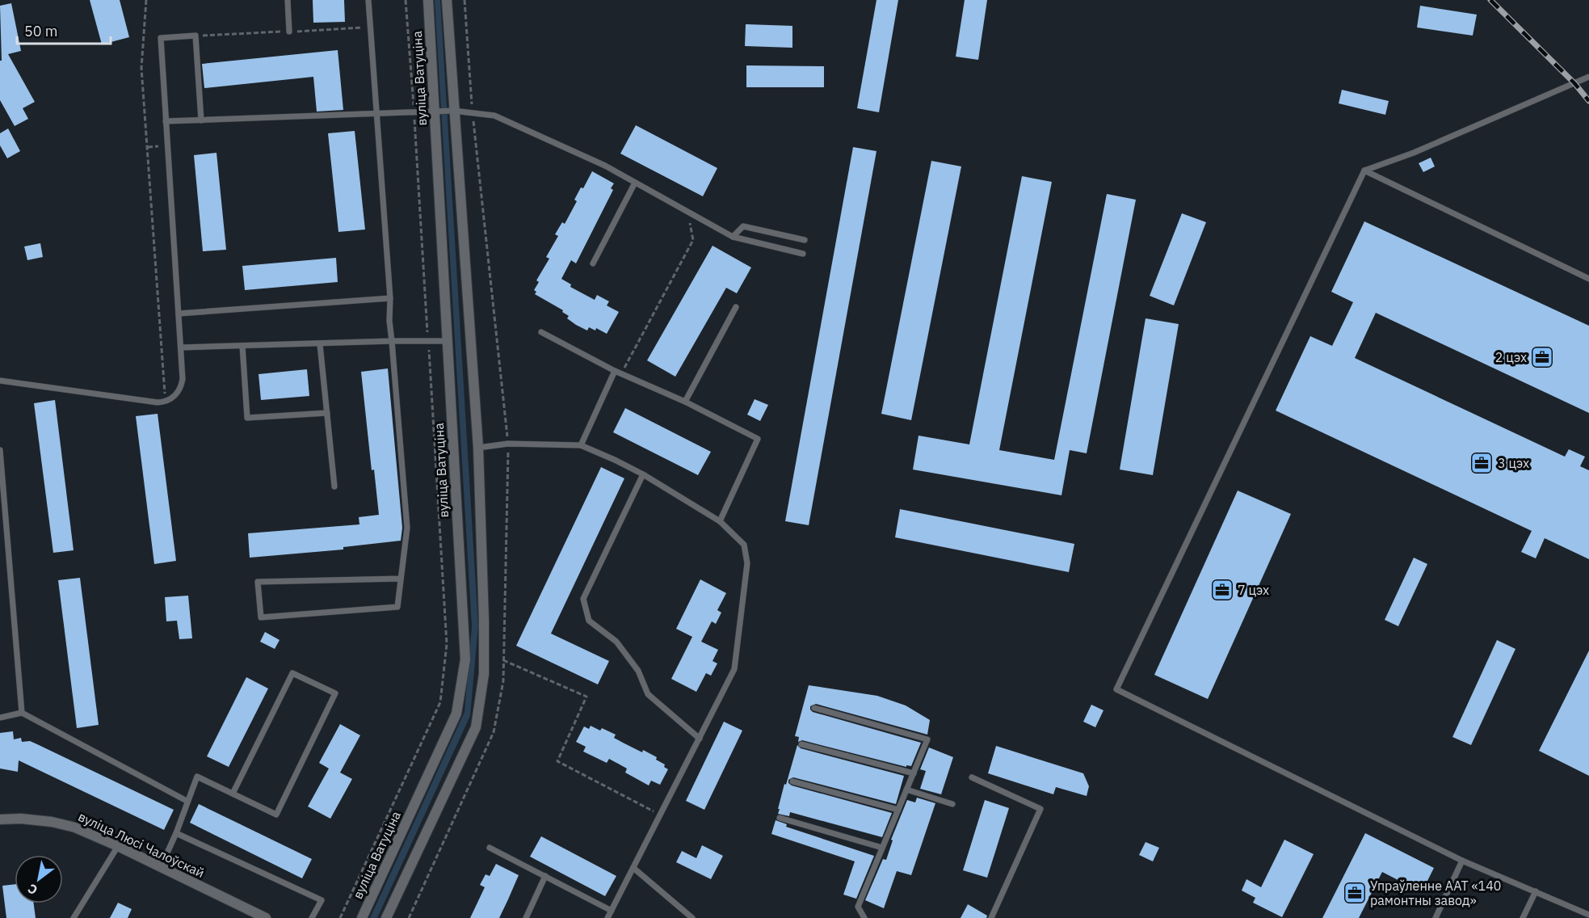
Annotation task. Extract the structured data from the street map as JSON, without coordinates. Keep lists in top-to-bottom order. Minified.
{"streets":{"street":["вуліца Ватуціна","вуліца Люсі Чалоўскай"]},"places":{"office":["2 цэх","3 цэх","7 цэх","Упраўленне ААТ «140 рамонтны завод»"]},"scale_bar":"50 m","north":"bottom left"}
